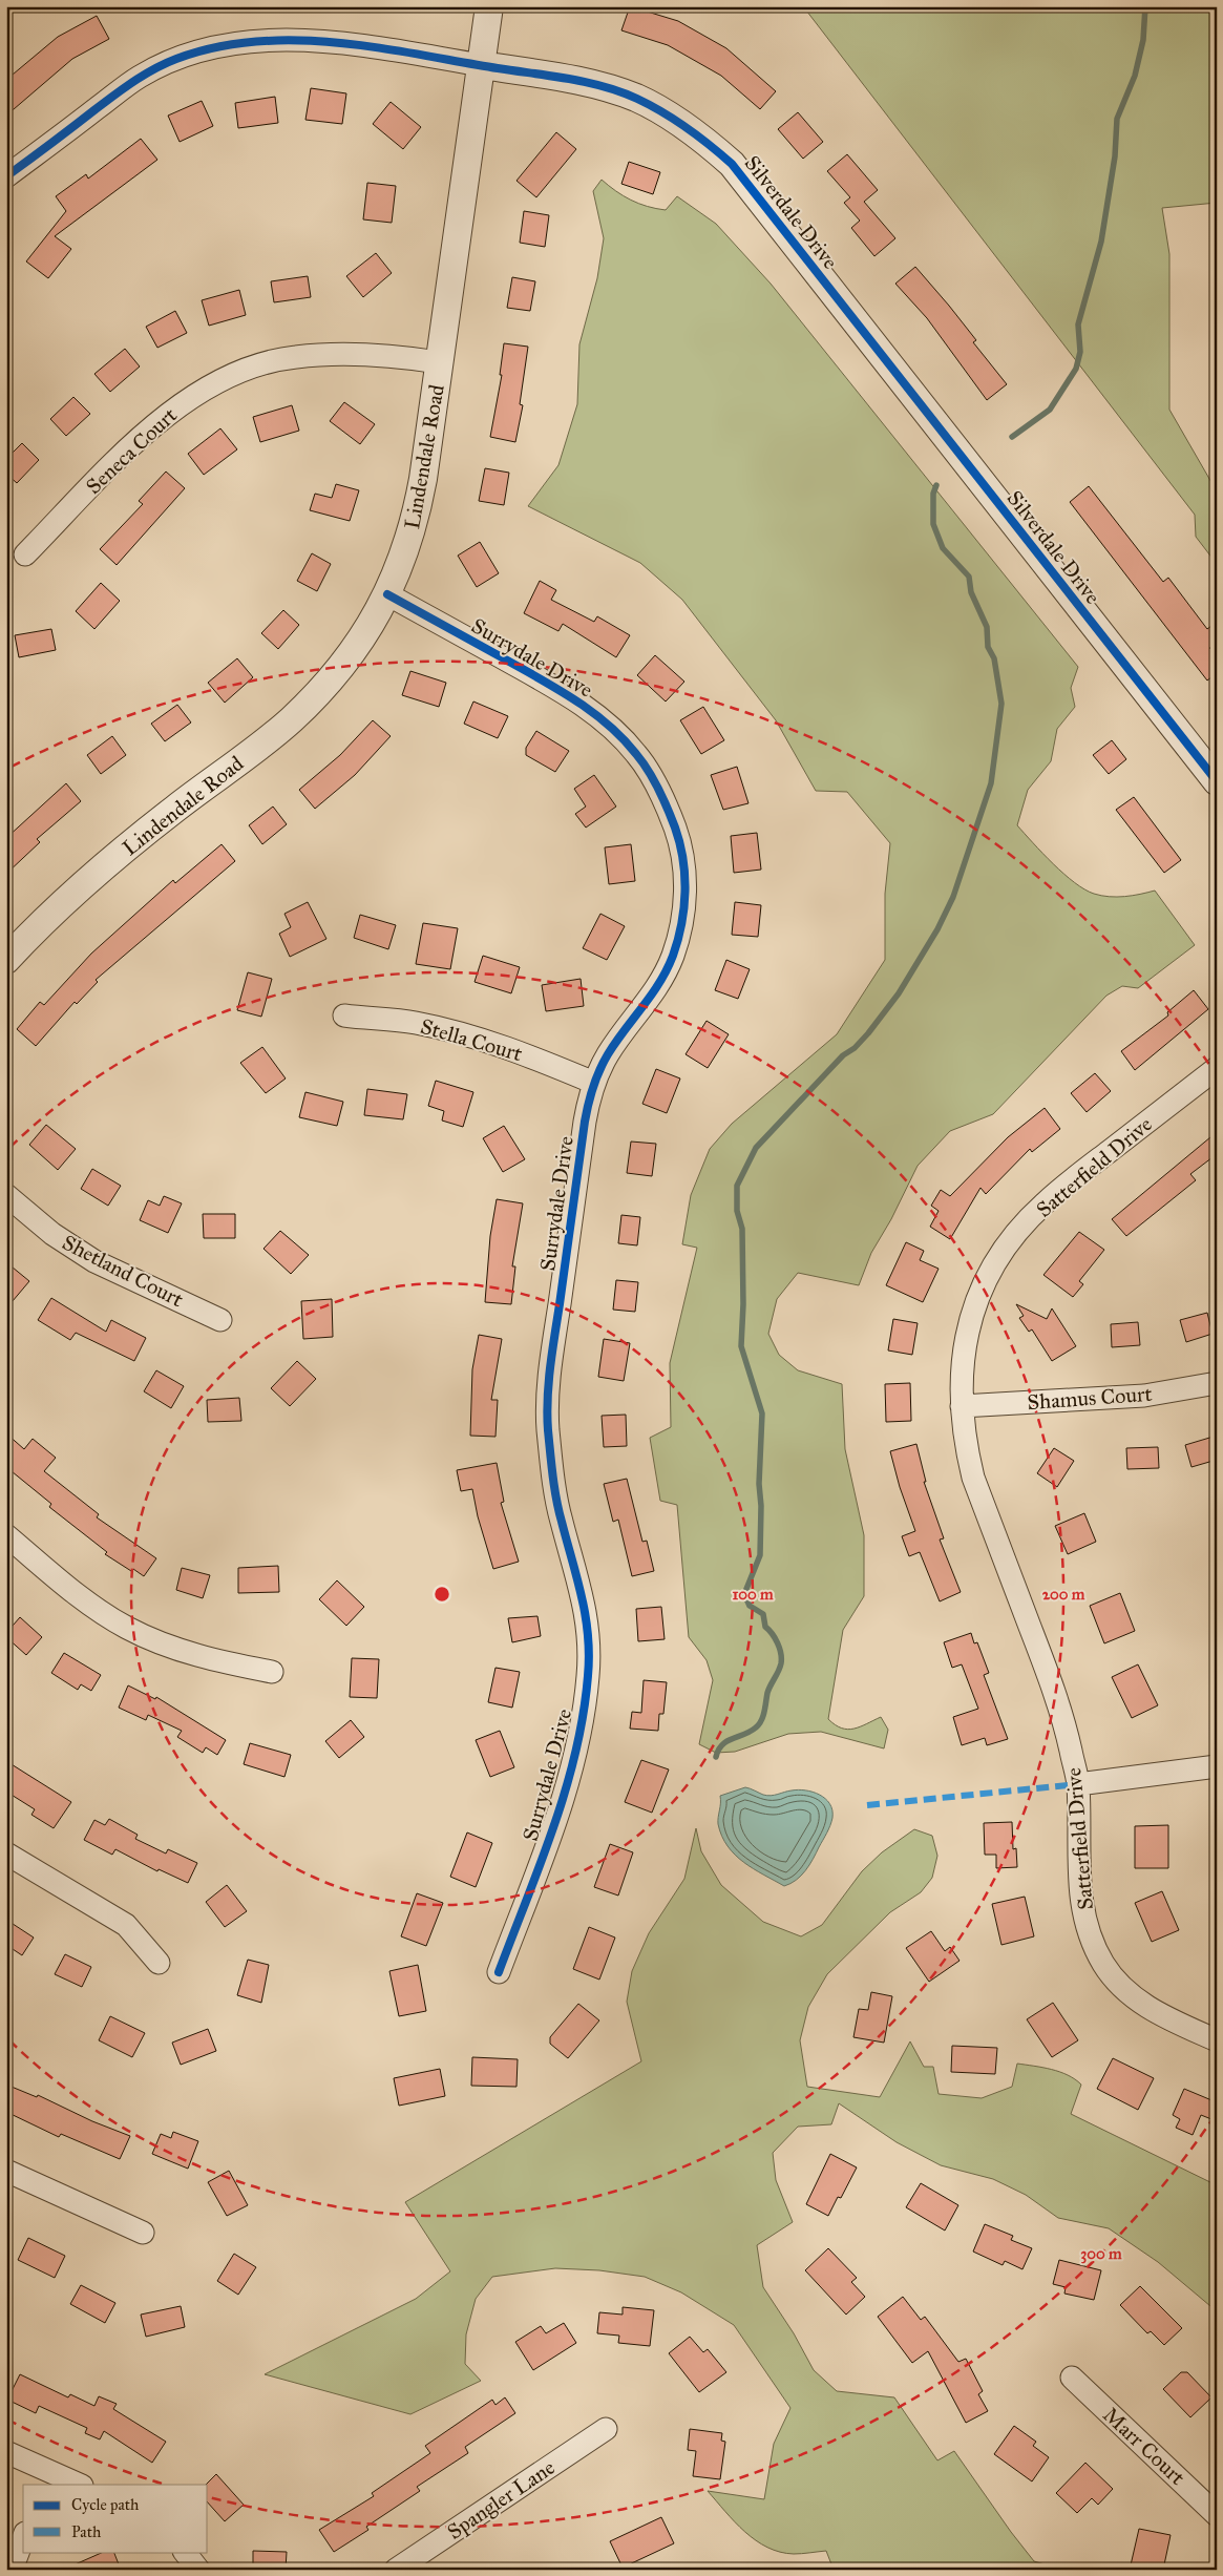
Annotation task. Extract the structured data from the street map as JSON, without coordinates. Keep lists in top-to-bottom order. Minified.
{"streets":{"street":["Silverdale Drive","Seneca Court","Lindendale Road","Surrydale Drive","Stella Court","Satterfield Drive","Shetland Court","Shamus Court","Marr Court","Spangler Lane"]},"crossings":[["Silverdale Drive","Lindendale Road"],["Seneca Court","Lindendale Road"],["Lindendale Road","Surrydale Drive"],["Surrydale Drive","Stella Court"],["Satterfield Drive","Shamus Court"]],"legend":["Cycle path","Path"],"rings":["100 m","200 m","300 m"]}
